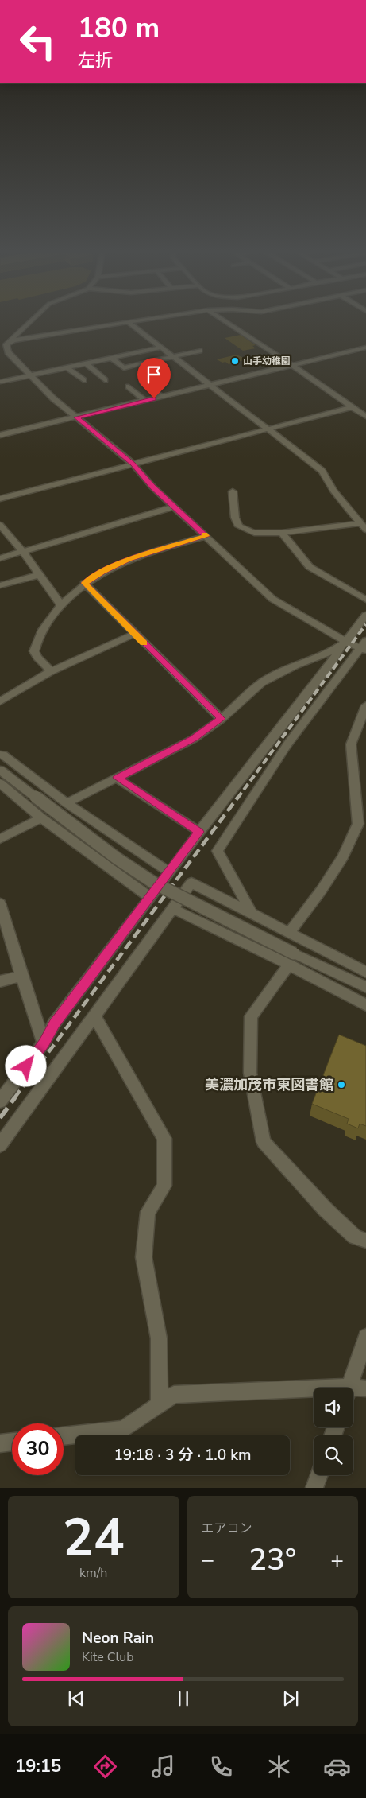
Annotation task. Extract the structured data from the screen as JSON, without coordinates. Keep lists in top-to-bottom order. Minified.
{"places":["山手幼稚園","美濃加茂市東図書館"],"page":{"turn":["180 m","左折"],"limit":"30","trip":"19:18 · 3 分 · 1.0 km","tile":[["24","km/h"],"エアコン"],"heat":["−","23°","+"],"song":["Neon Rain","Kite Club"],"tabs":"19:15"}}
